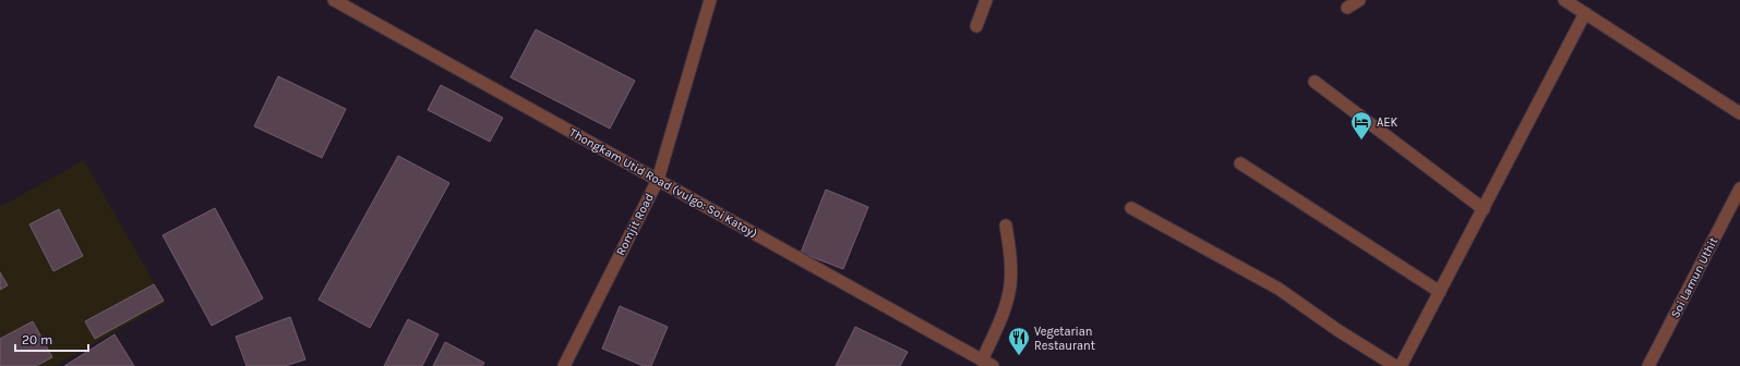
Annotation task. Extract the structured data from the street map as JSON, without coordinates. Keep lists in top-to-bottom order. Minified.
{"streets":{"street":["Thongkam Utid Road (vulgo: Soi Katoy)","Romjit Road","Soi Lamun Uthit"]},"crossings":[["Thongkam Utid Road (vulgo: Soi Katoy)","Romjit Road"]],"places":{"hotel":["AEK"],"restaurant":["Vegetarian Restaurant"]},"scale_bar":"20 m"}
